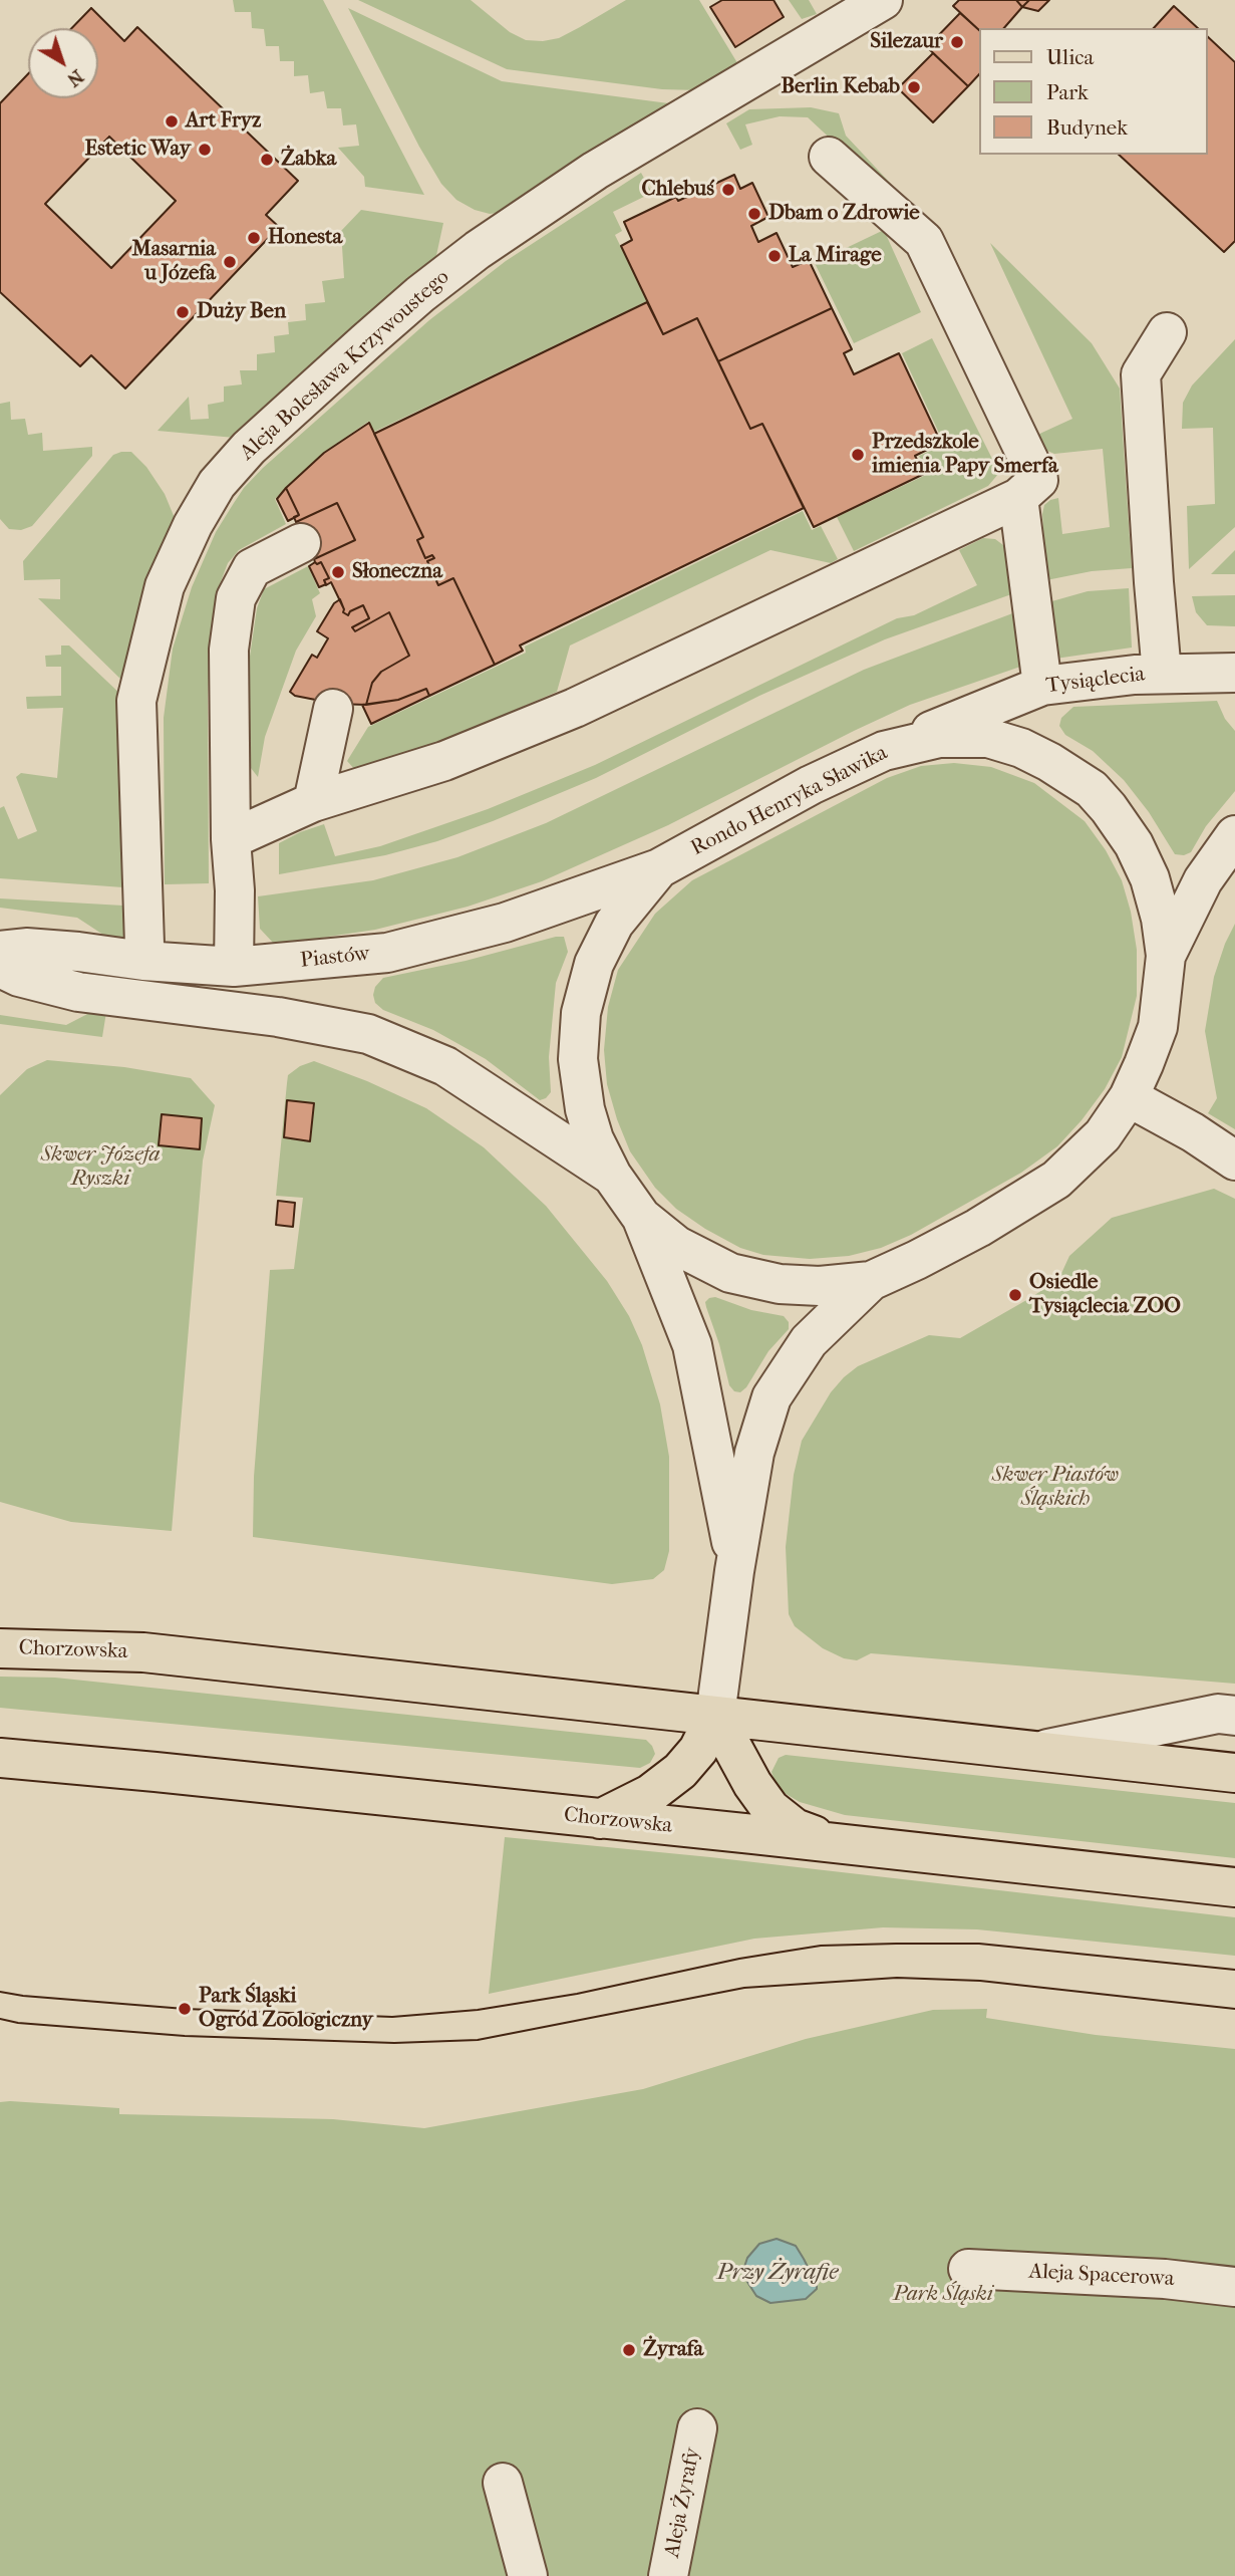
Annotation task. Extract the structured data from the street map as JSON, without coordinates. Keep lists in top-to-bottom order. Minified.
{"streets":{"main road":["Chorzowska"],"street":["Aleja Bolesława Krzywoustego","Tysiąclecia","Rondo Henryka Sławika","Piastów","Aleja Spacerowa","Aleja Żyrafy"]},"crossings":[["Tysiąclecia","Rondo Henryka Sławika"],["Rondo Henryka Sławika","Piastów"]],"water":["Przy Żyrafie"],"parks":["Skwer Józefa Ryszki","Skwer Piastów Śląskich","Park Śląski"],"places":["Silezaur","Berlin Kebab","Art Fryz","Estetic Way","Żabka","Chlebuś","Dbam o Zdrowie","Honesta","La Mirage","Masarnia u Józefa","Duży Ben","Przedszkole imienia Papy Smerfa","Słoneczna","Osiedle Tysiąclecia ZOO","Park Śląski Ogród Zoologiczny","Żyrafa"],"legend":["Ulica","Park","Budynek"],"north":"bottom right"}
